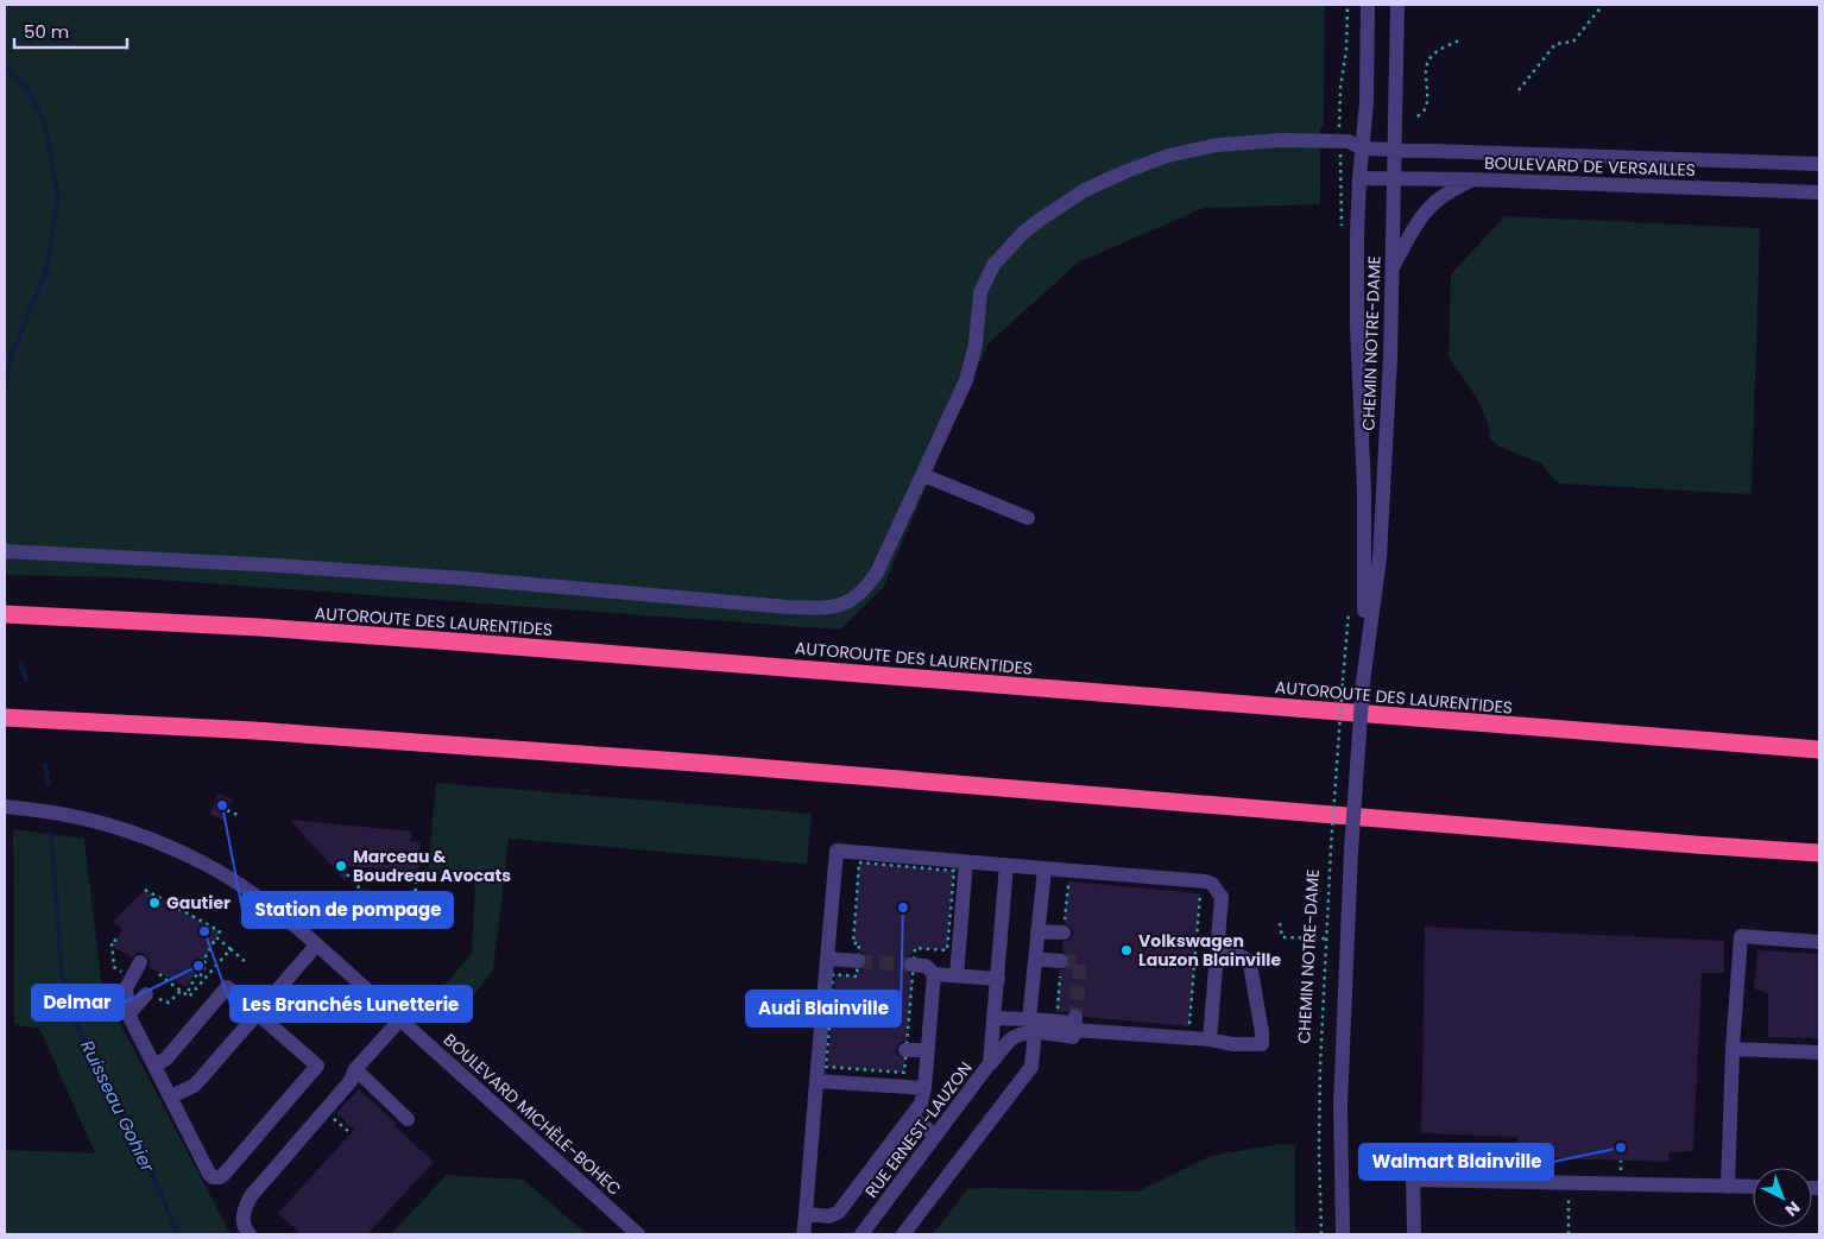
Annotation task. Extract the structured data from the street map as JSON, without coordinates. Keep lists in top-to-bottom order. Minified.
{"streets":{"highway":["AUTOROUTE DES LAURENTIDES"],"street":["BOULEVARD DE VERSAILLES","CHEMIN NOTRE-DAME","BOULEVARD MICHÈLE-BOHEC","RUE ERNEST-LAUZON"]},"crossings":[["BOULEVARD DE VERSAILLES","CHEMIN NOTRE-DAME"]],"water":["Ruisseau Gohier"],"places":["Station de pompage","Marceau & Boudreau Avocats","Gautier","Audi Blainville","Les Branchés Lunetterie","Volkswagen Lauzon Blainville","Delmar","Walmart Blainville"],"scale_bar":"50 m","north":"bottom right"}
